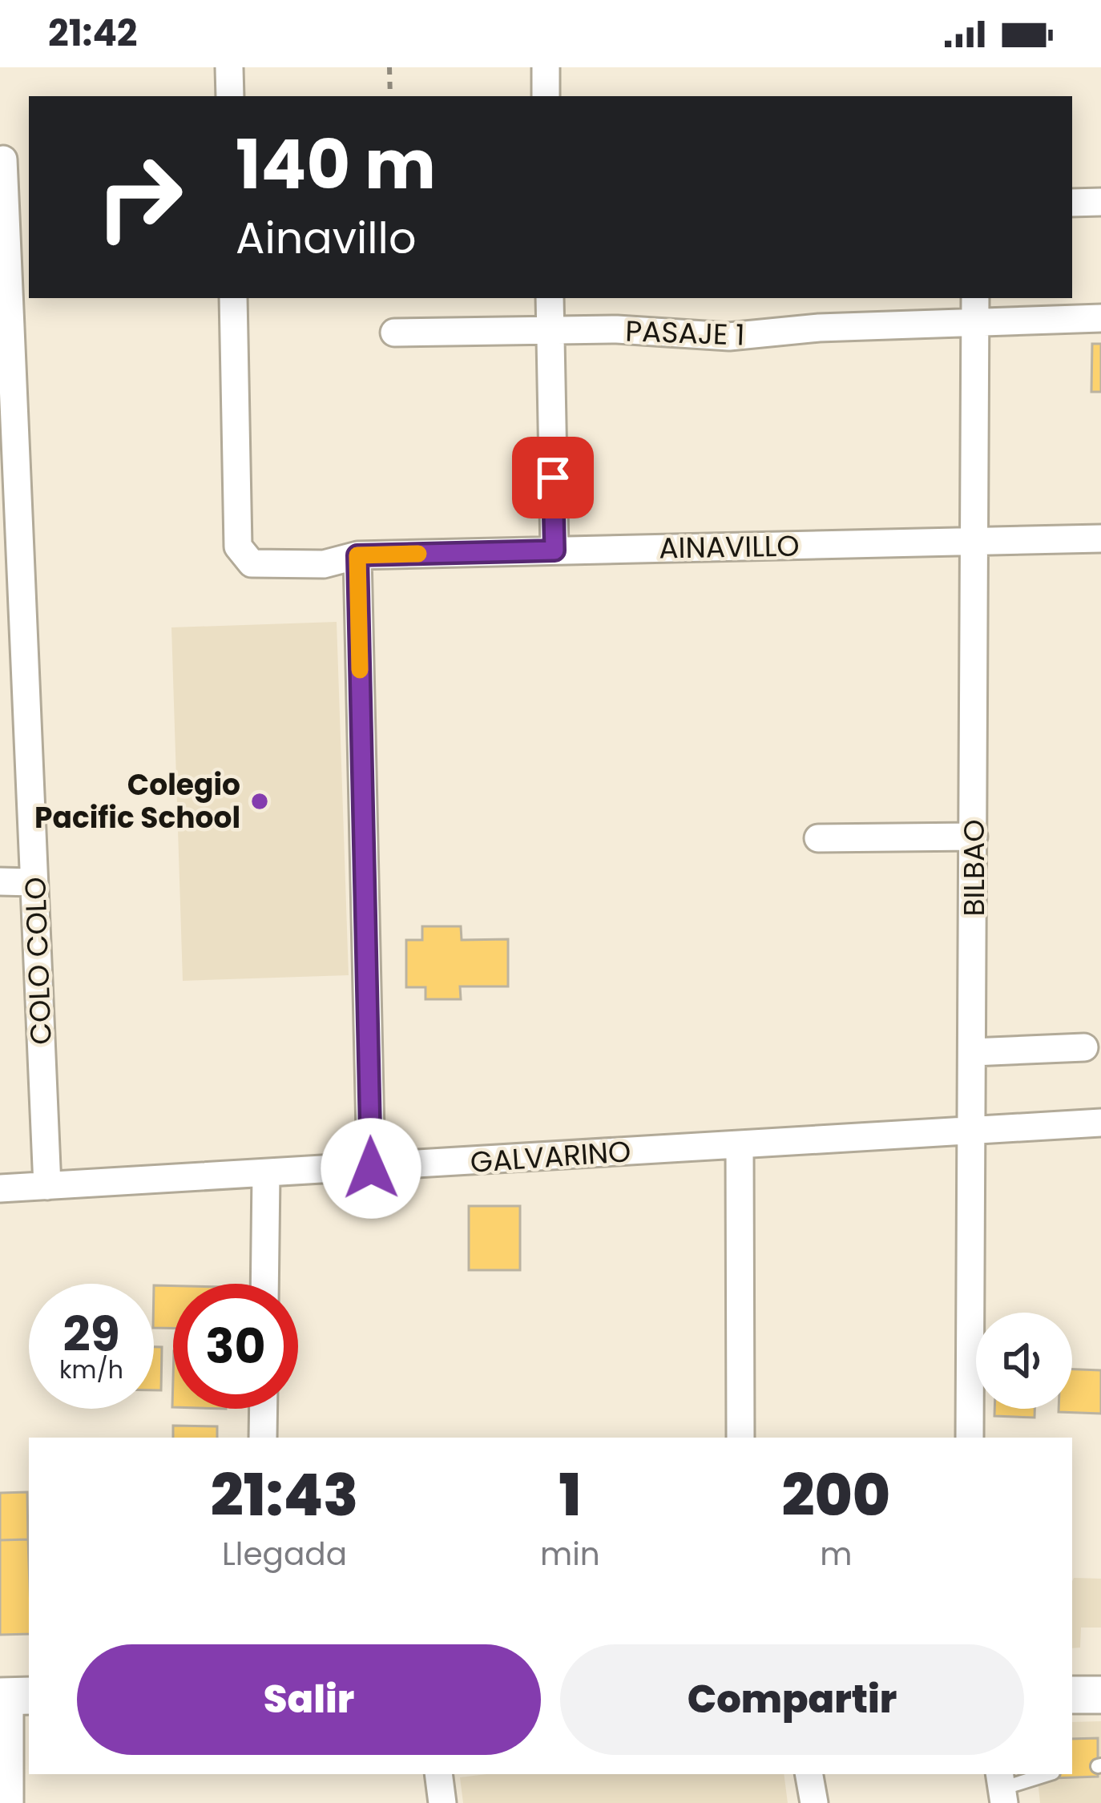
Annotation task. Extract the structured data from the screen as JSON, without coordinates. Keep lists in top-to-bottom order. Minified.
{"streets":{"street":["PASAJE 1","AINAVILLO","BILBAO","COLO COLO","GALVARINO"]},"crossings":[["PASAJE 1","BILBAO"],["AINAVILLO","BILBAO"],["BILBAO","GALVARINO"],["COLO COLO","GALVARINO"]],"places":["Colegio Pacific School"],"page":{"status":"21:42","turn":["140 m","Ainavillo"],"speed":"29 km/h","limit":"30","eta":["21:43","Llegada","1","min","200","m"],"buttons":["Salir","Compartir"]}}
